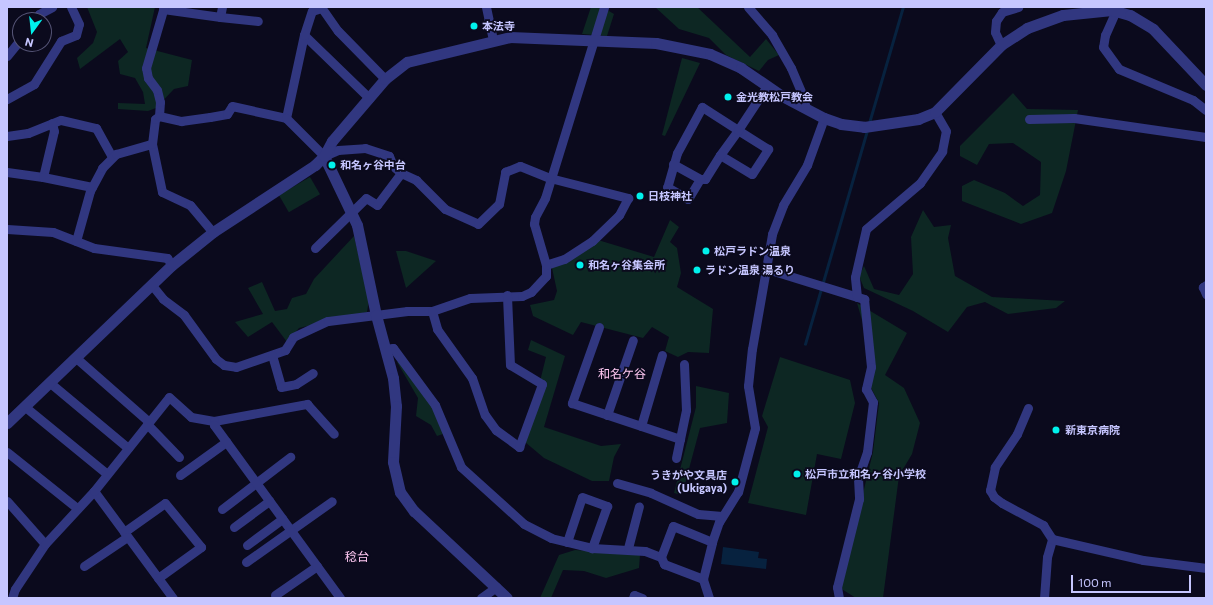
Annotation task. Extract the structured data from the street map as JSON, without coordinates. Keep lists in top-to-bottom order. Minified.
{"districts":["和名ケ谷","稔台"],"places":["本法寺","金光教松戸教会","和名ヶ谷中台","日枝神社","松戸ラドン温泉","和名ヶ谷集会所","ラドン温泉 湯るり","新東京病院","松戸市立和名ヶ谷小学校","うきがや文具店 (Ukigaya)"],"scale_bar":"100 m","north":"bottom"}
